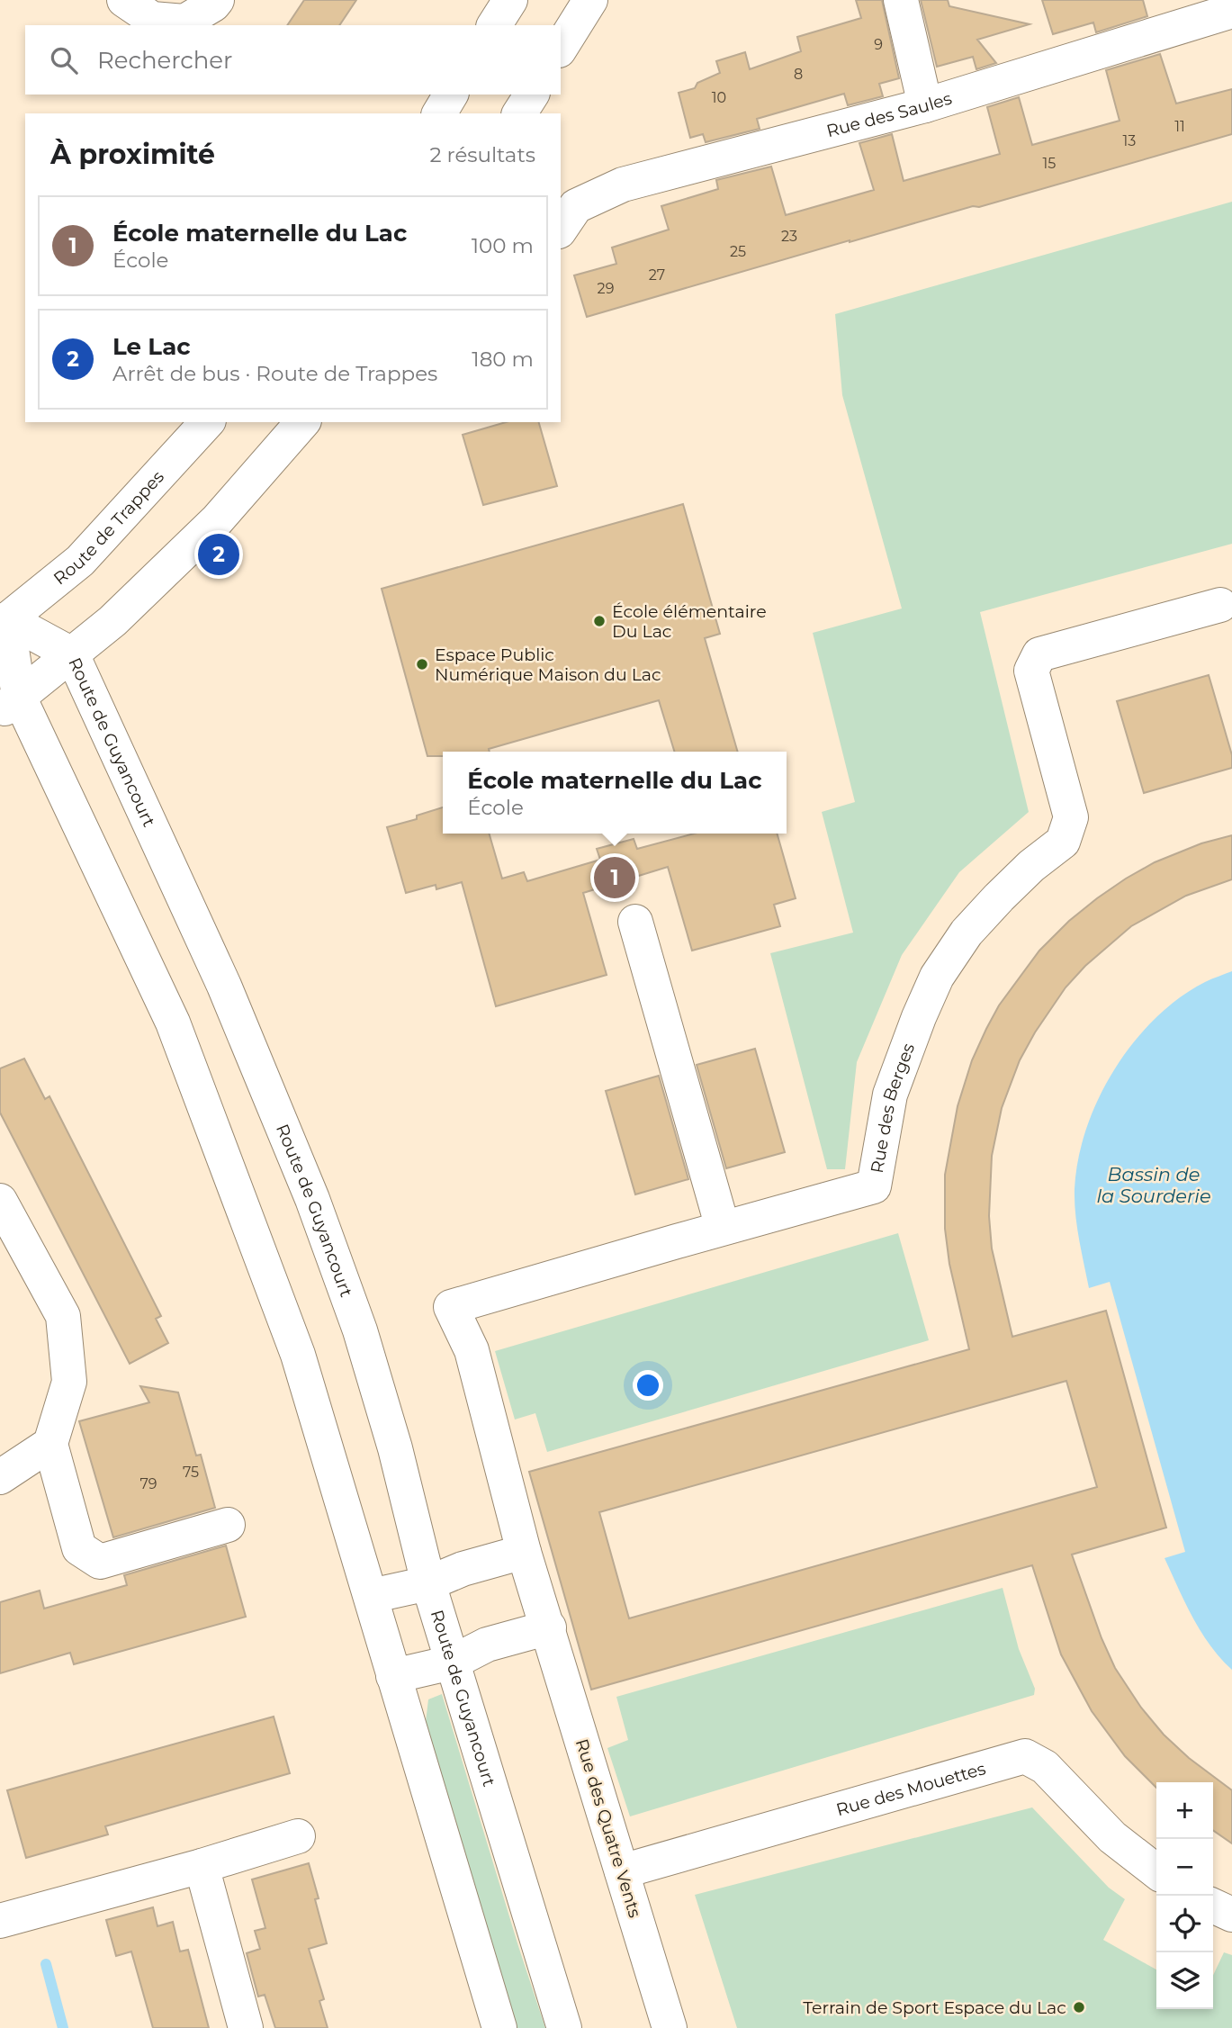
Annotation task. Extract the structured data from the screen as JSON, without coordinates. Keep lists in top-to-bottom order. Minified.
{"streets":{"street":["Rue des Saules","Route de Trappes","Route de Guyancourt","Rue des Berges","Rue des Mouettes","Rue des Quatre Vents"]},"crossings":[["Route de Trappes","Route de Guyancourt"],["Rue des Berges","Rue des Quatre Vents"],["Rue des Mouettes","Rue des Quatre Vents"]],"water":["Bassin de la Sourderie"],"places":["École élémentaire Du Lac","Espace Public Numérique Maison du Lac","Terrain de Sport Espace du Lac"],"house_numbers":["9","8","10","11","13","15","23","25","27","29","75","79"],"page":{"search":"Rechercher","heading":["À proximité","2 résultats"],"list":[{"mark":"1","name":"École maternelle du Lac","note":"École","value":"100 m"},{"mark":"2","name":"Le Lac","note":"Arrêt de bus · Route de Trappes","value":"180 m"}],"pins":["2","1"],"popup":["École maternelle du Lac","École"],"map_buttons":["+","−"]}}
